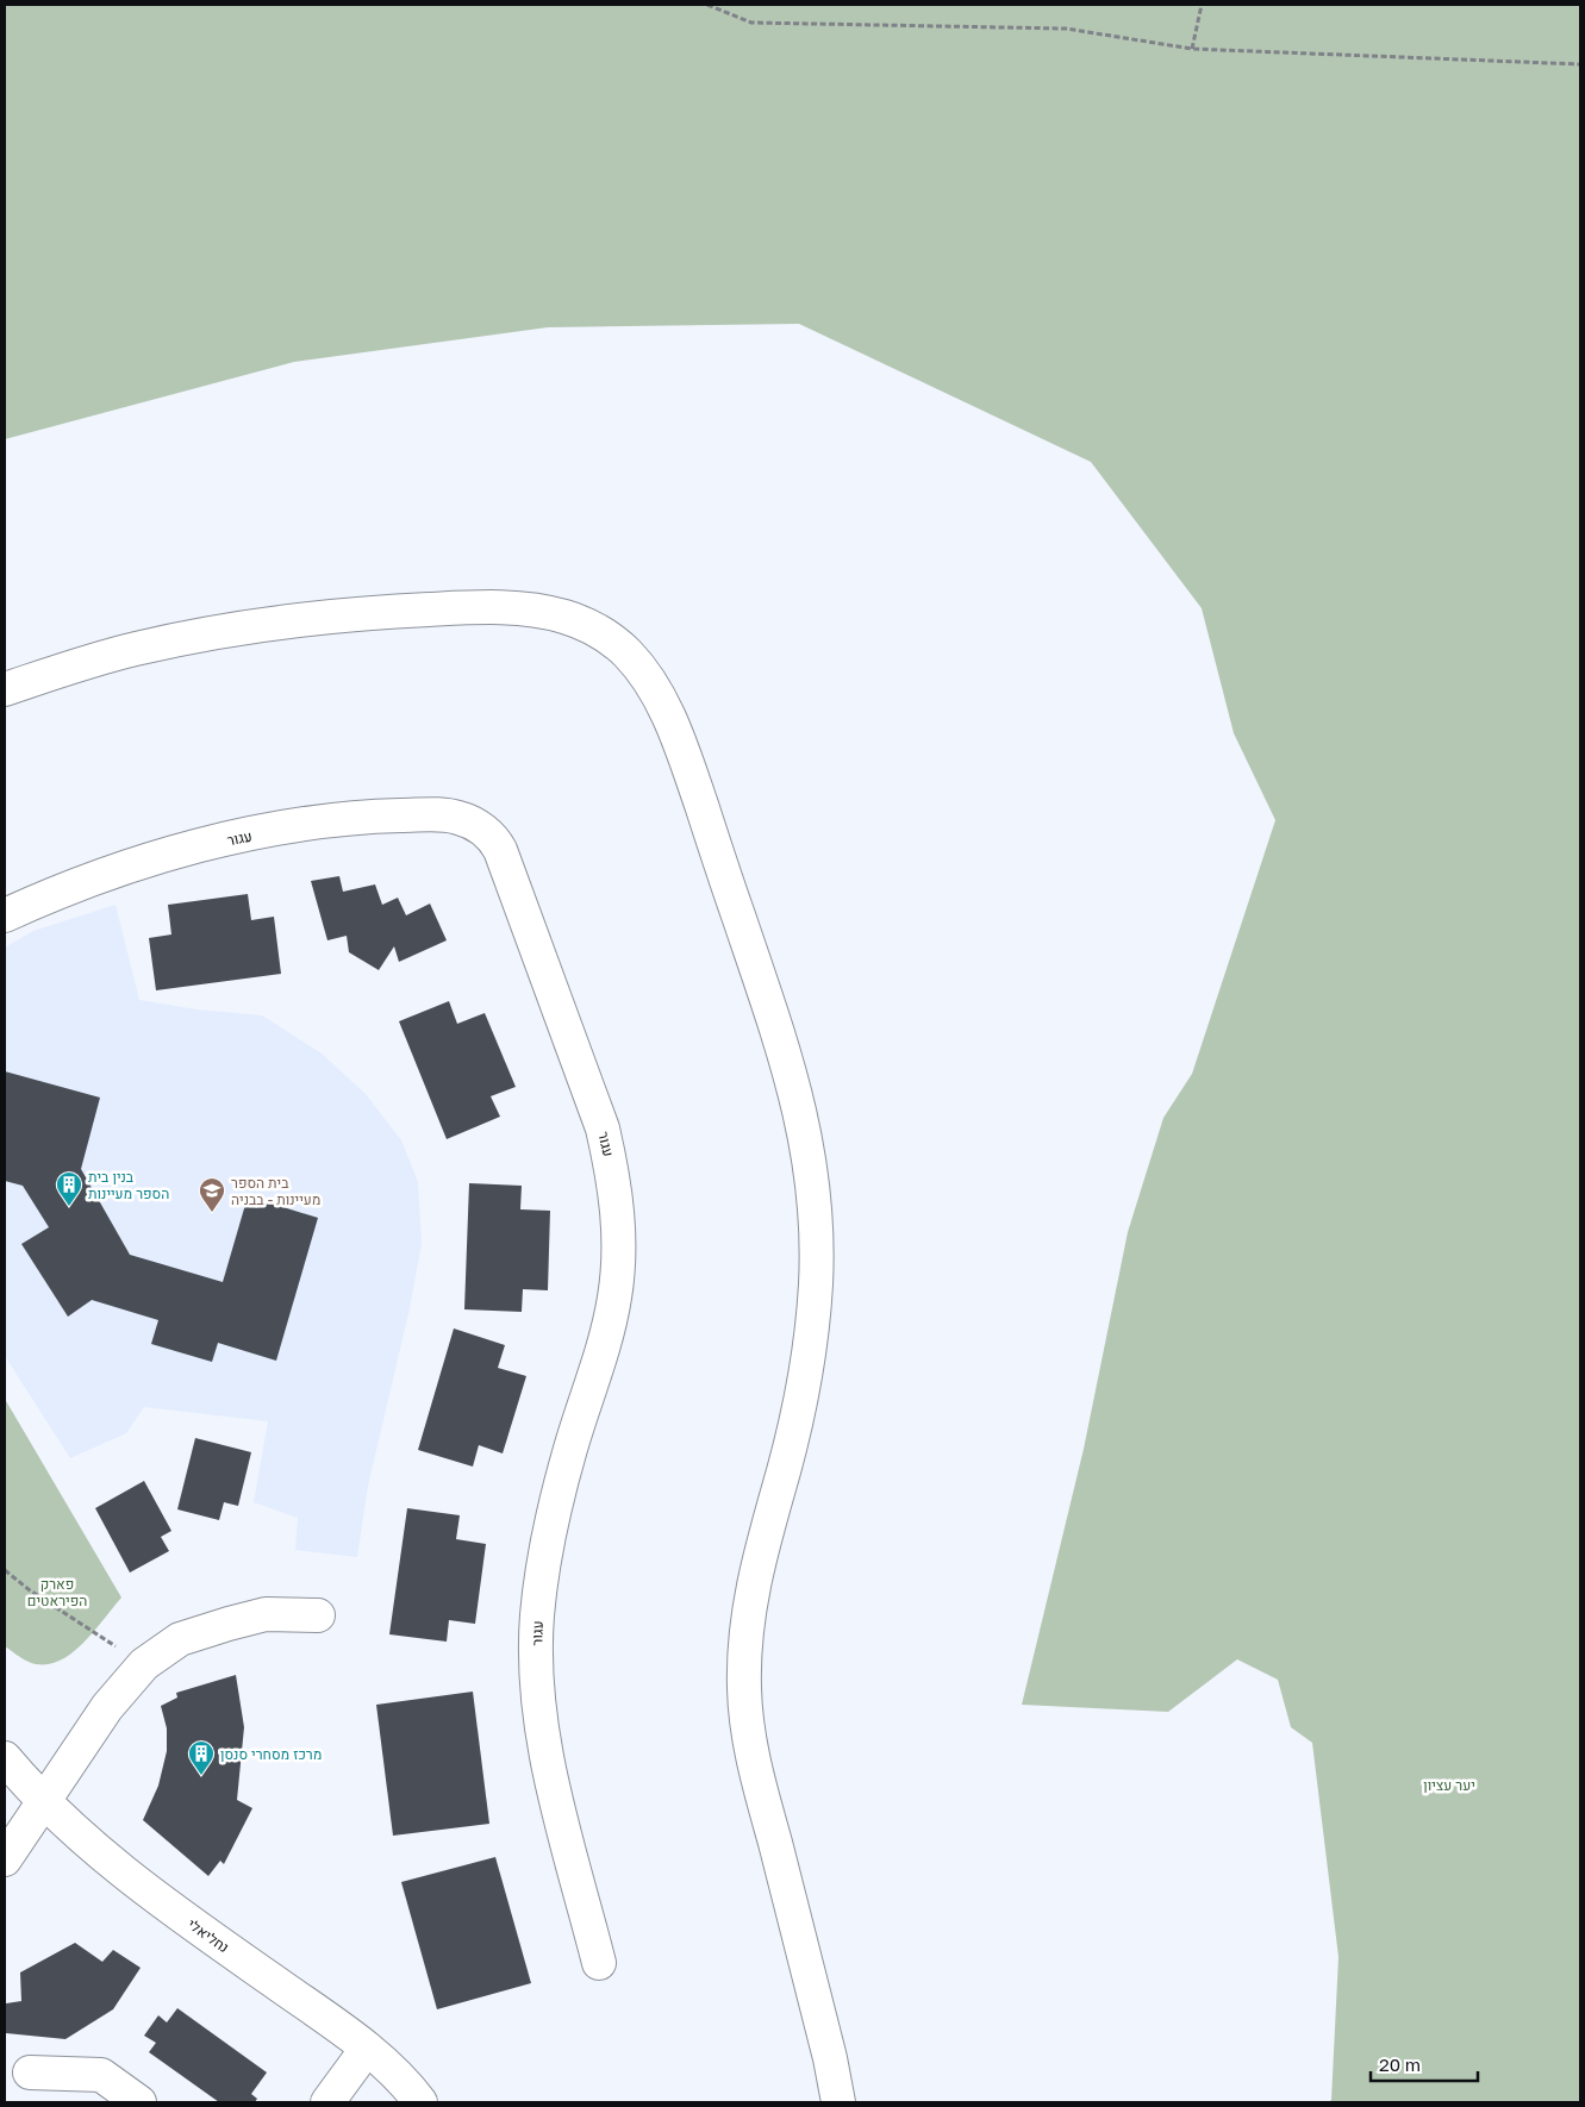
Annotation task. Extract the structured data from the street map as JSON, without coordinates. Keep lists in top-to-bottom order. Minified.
{"streets":{"street":["עגור","נחליאלי"]},"parks":["פארק הפיראטים","יער עציון"],"places":{"building":["בנין בית הספר מעיינות","מרכז מסחרי סנסן"],"school or university":["בית הספר מעיינות - בבניה"]},"scale_bar":"20 m"}
